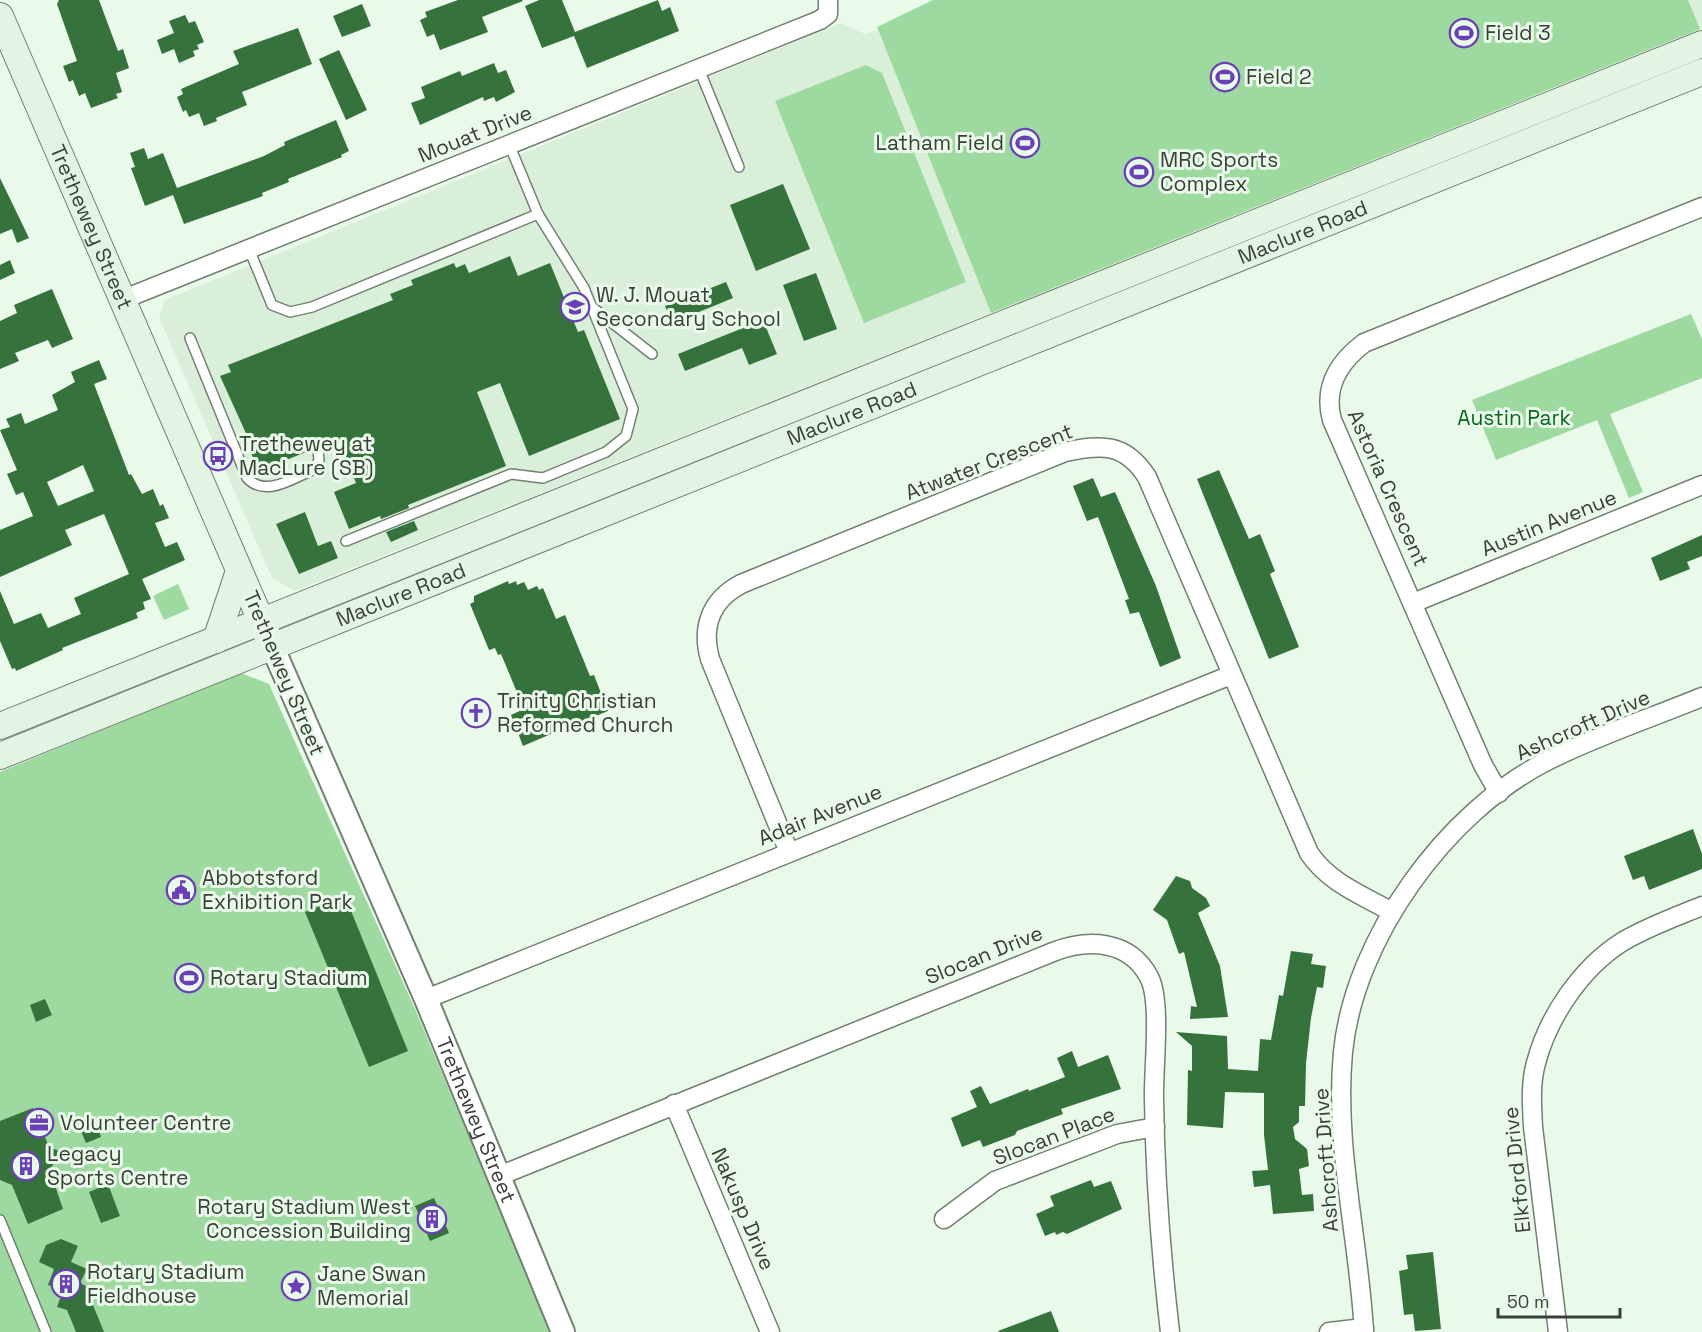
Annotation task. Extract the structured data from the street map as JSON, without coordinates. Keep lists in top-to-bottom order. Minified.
{"streets":{"main road":["Trethewey Street","Maclure Road"],"street":["Mouat Drive","Atwater Crescent","Astoria Crescent","Austin Avenue","Ashcroft Drive","Adair Avenue","Slocan Drive","Slocan Place","Elkford Drive","Nakusp Drive"]},"crossings":[["Mouat Drive","Trethewey Street"],["Trethewey Street","Maclure Road"],["Trethewey Street","Adair Avenue"],["Trethewey Street","Slocan Drive"],["Atwater Crescent","Ashcroft Drive"],["Atwater Crescent","Adair Avenue"],["Astoria Crescent","Austin Avenue"],["Astoria Crescent","Ashcroft Drive"],["Slocan Drive","Slocan Place"],["Slocan Drive","Nakusp Drive"]],"parks":["Austin Park"],"places":{"sports":["Field 3","Field 2","Latham Field","MRC Sports Complex","Rotary Stadium"],"school or university":["W. J. Mouat Secondary School"],"bus stop":["Trethewey at MacLure (SB)"],"church":["Trinity Christian Reformed Church"],"public building":["Abbotsford Exhibition Park"],"office":["Volunteer Centre"],"building":["Legacy Sports Centre","Rotary Stadium West Concession Building","Rotary Stadium Fieldhouse"],"place":["Jane Swan Memorial"]},"scale_bar":"50 m"}
